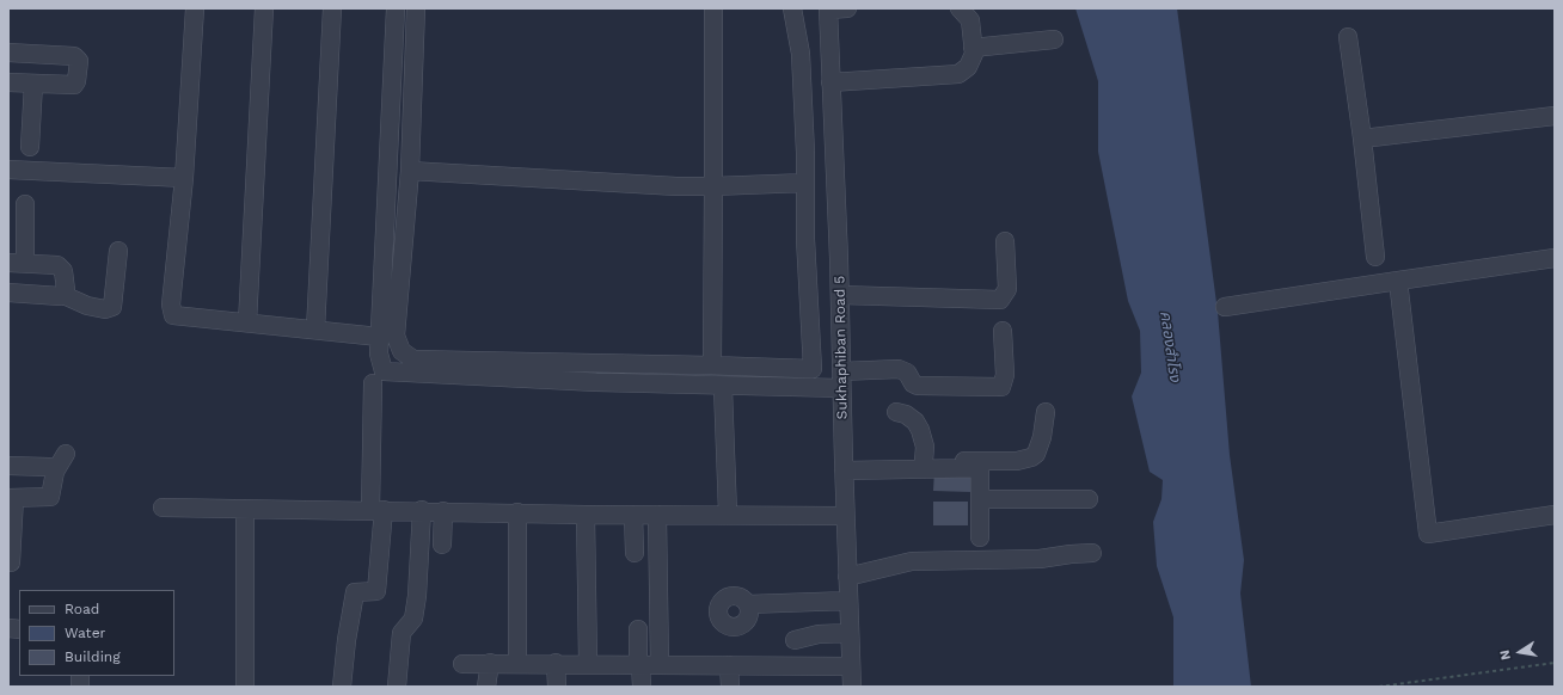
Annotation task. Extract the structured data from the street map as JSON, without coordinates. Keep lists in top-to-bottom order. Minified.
{"streets":{"street":["Sukhaphiban Road 5"]},"water":["คลองสำโรง"],"legend":["Road","Water","Building"],"north":"left"}
